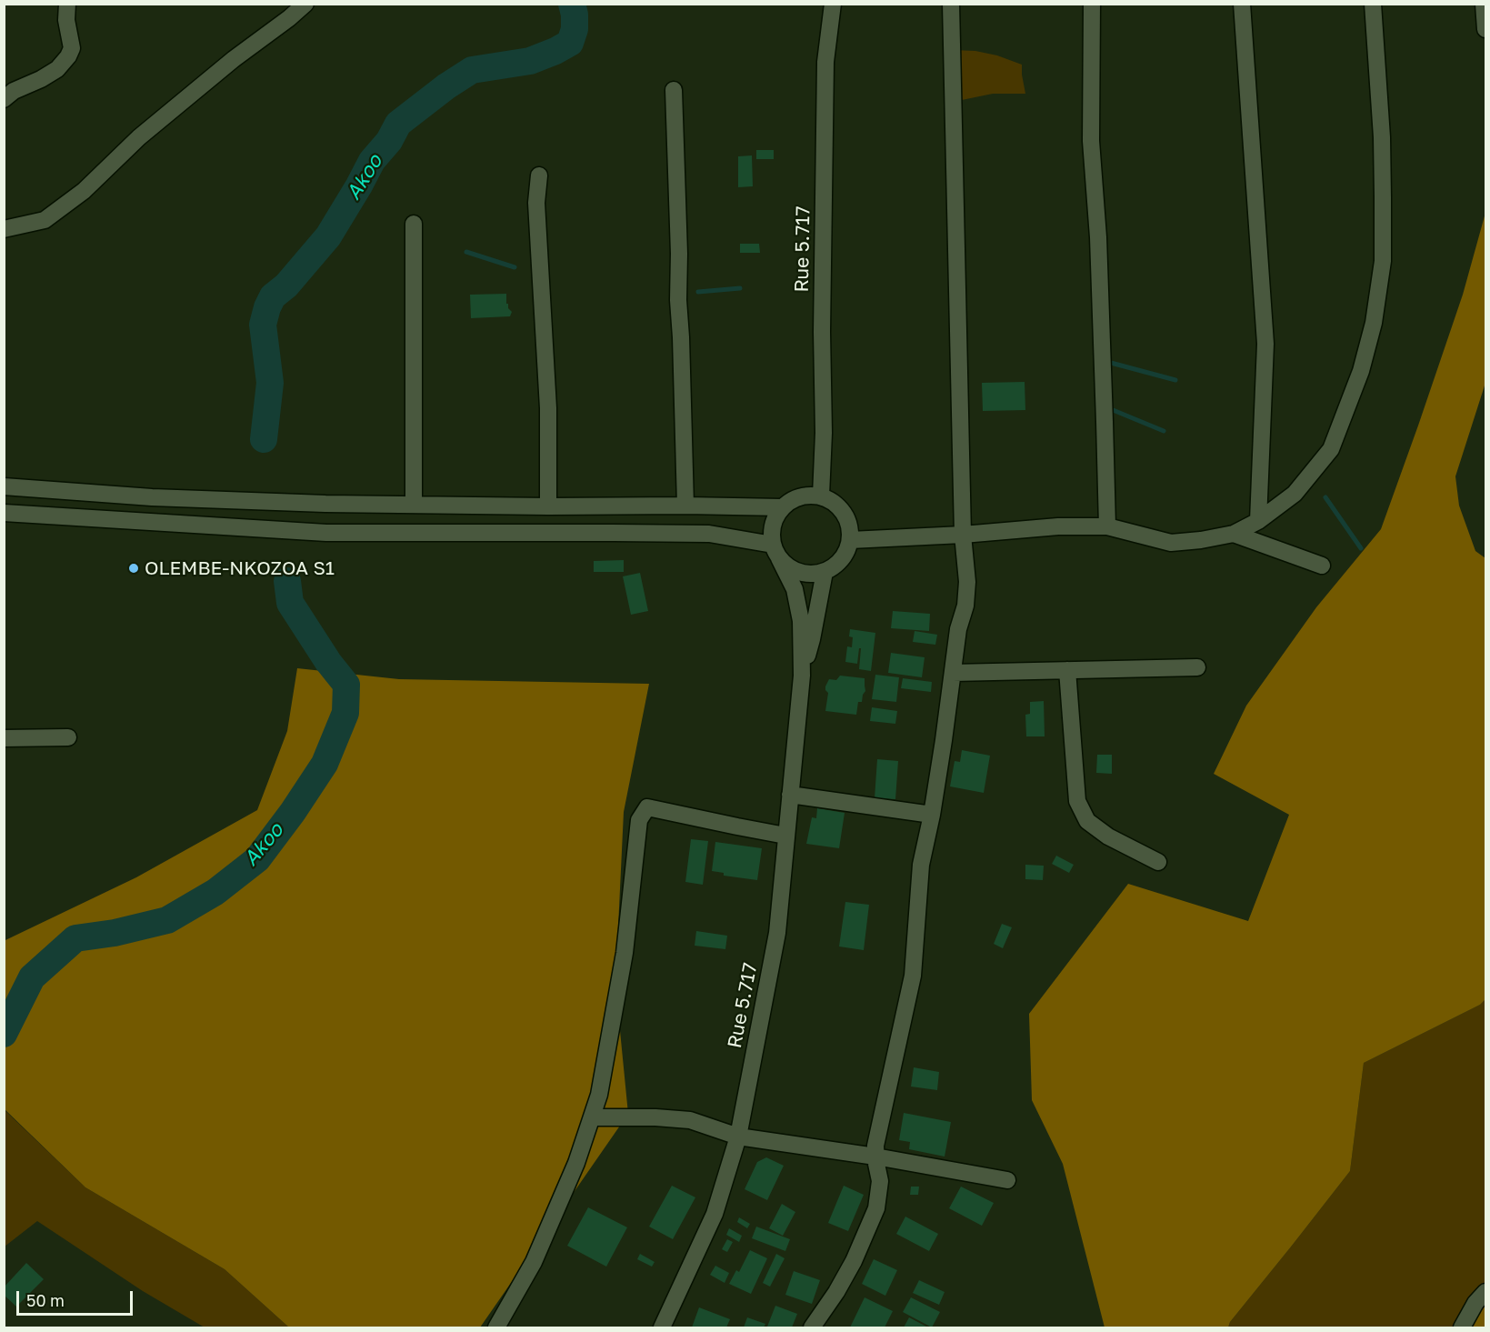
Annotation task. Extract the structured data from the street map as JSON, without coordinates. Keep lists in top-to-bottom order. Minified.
{"streets":{"street":["Rue 5.717"]},"water":["Akoo"],"places":["OLEMBE-NKOZOA S1"],"scale_bar":"50 m"}
